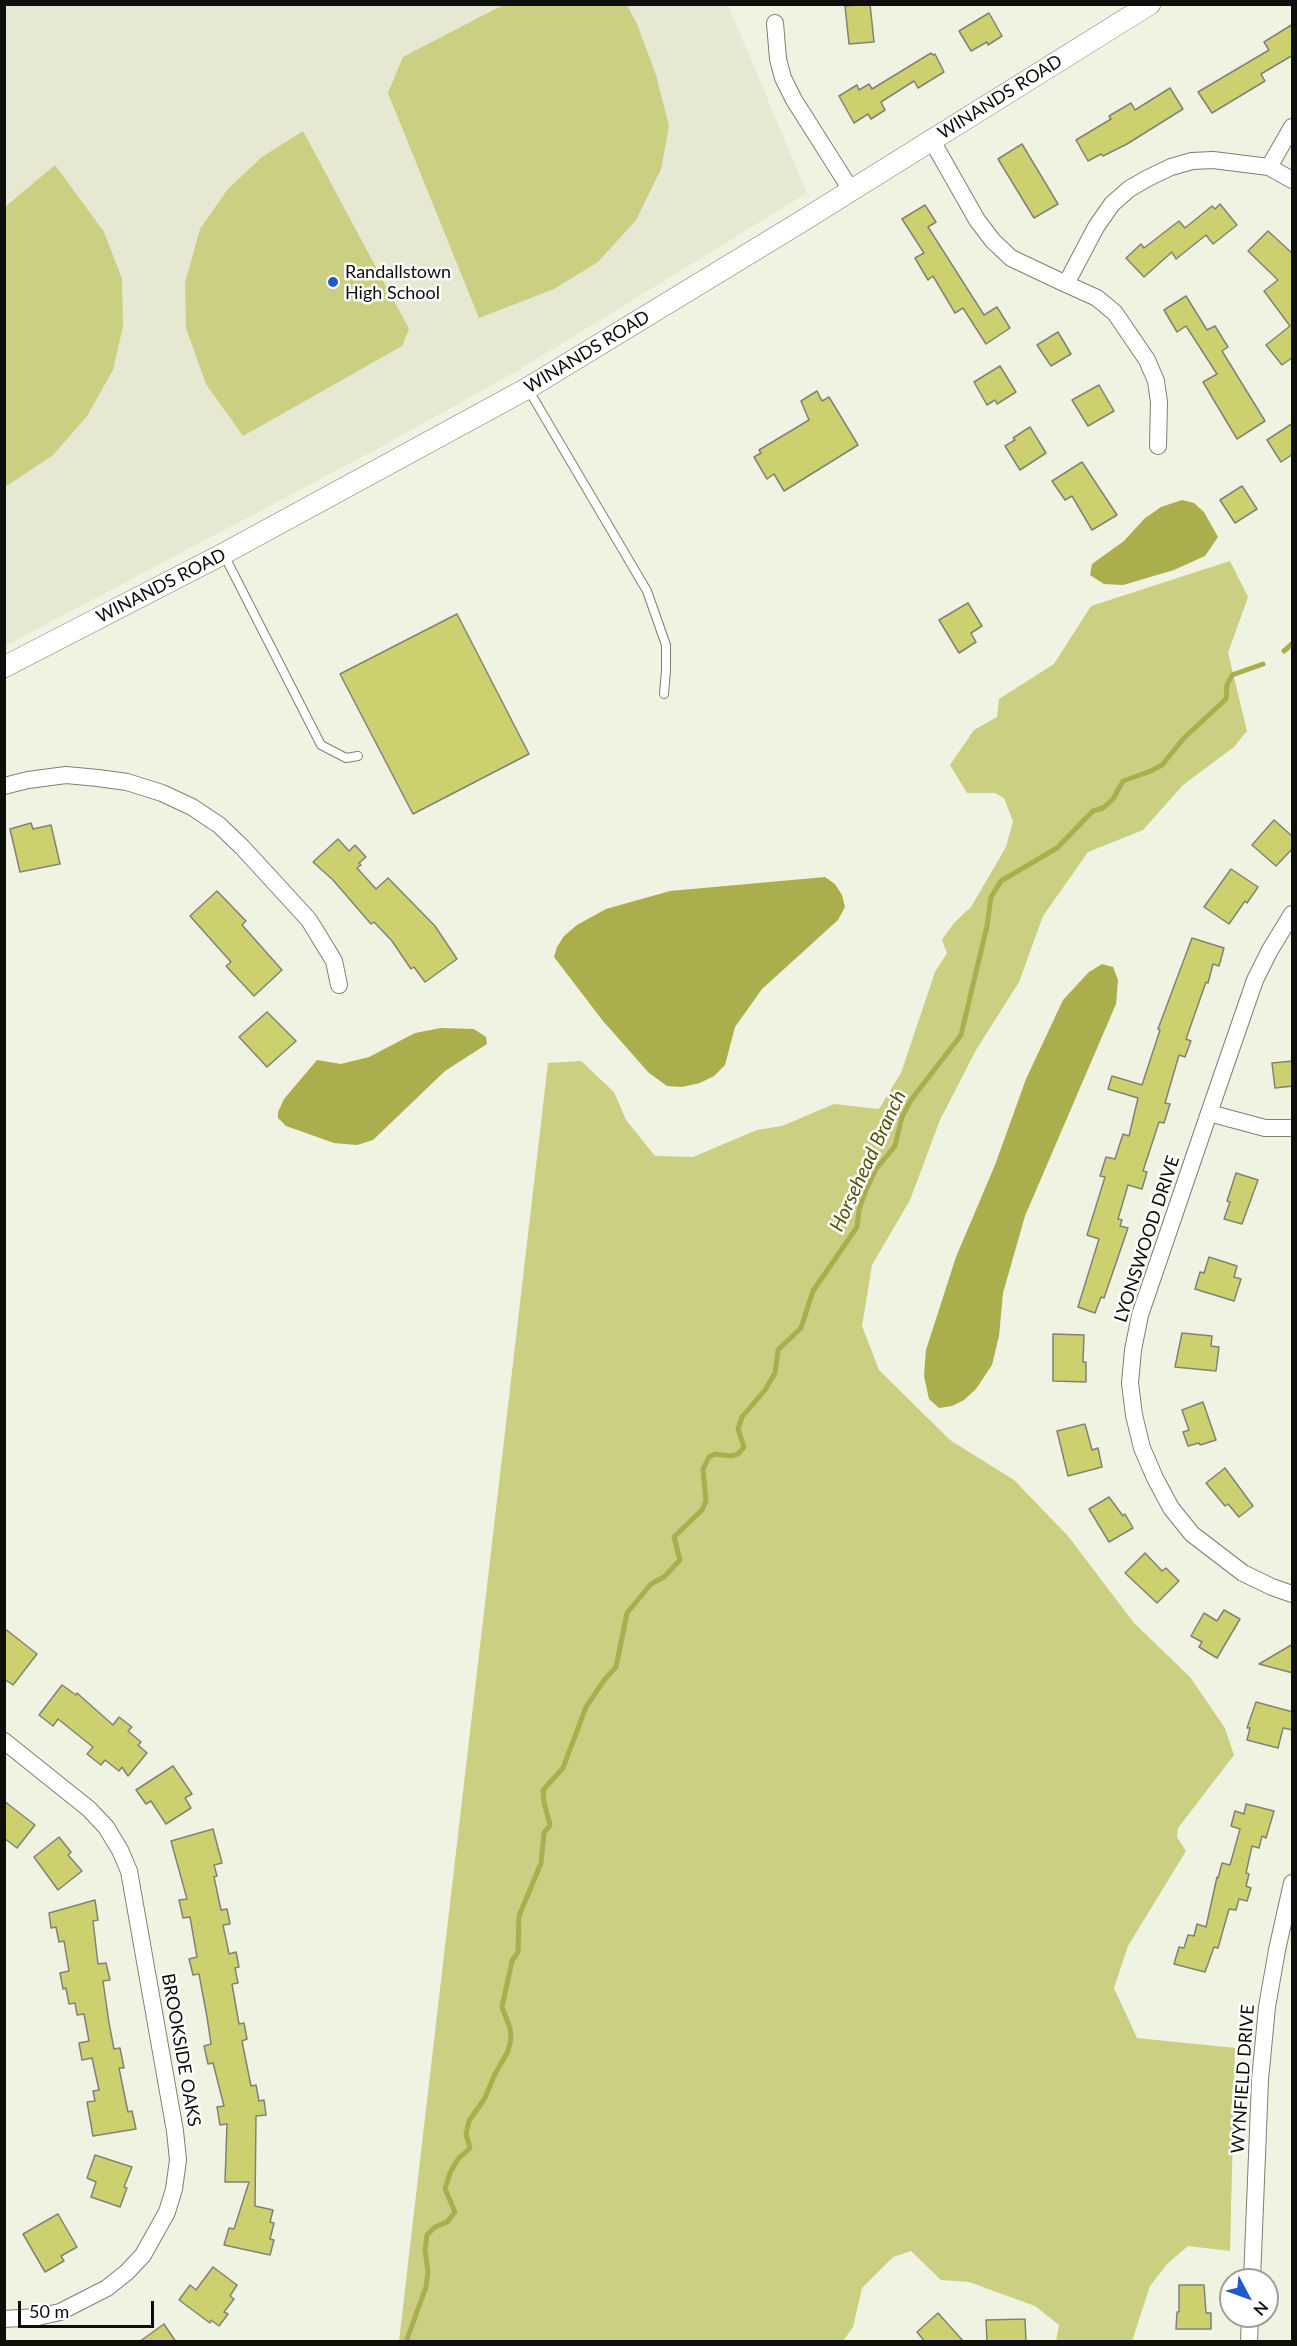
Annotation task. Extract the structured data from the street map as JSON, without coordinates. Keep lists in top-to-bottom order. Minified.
{"streets":{"street":["WINANDS ROAD","LYONSWOOD DRIVE","BROOKSIDE OAKS","WYNFIELD DRIVE"]},"water":["Horsehead Branch"],"places":["Randallstown High School"],"scale_bar":"50 m","north":"bottom right"}
